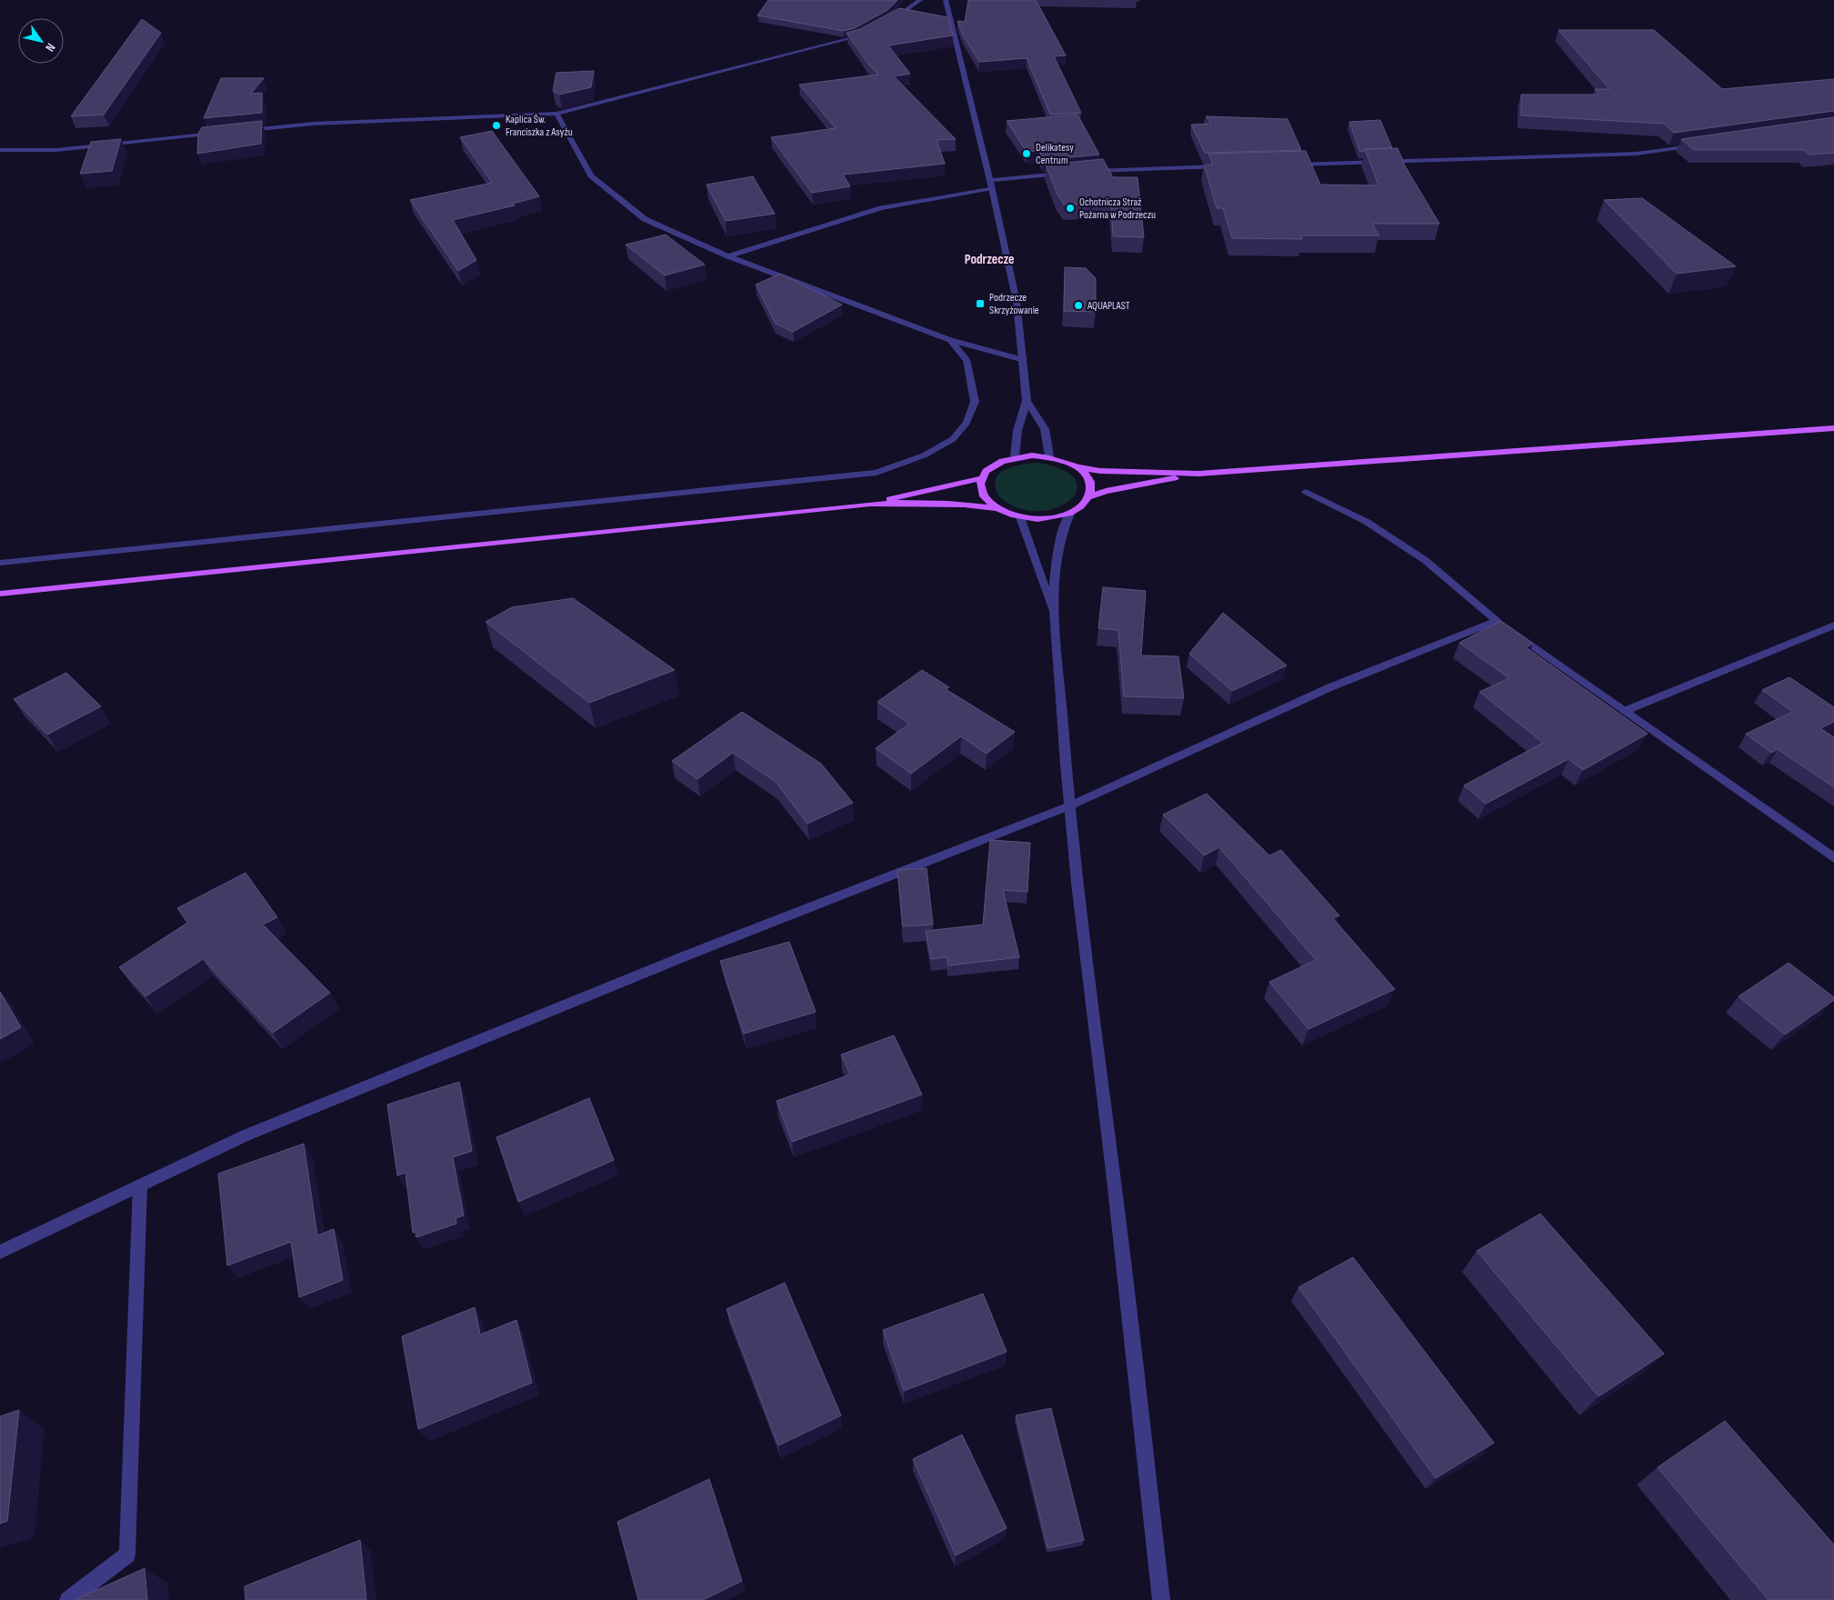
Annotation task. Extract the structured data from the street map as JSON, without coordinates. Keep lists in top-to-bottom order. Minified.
{"districts":["Podrzecze"],"places":{"other":["Kaplica Św. Franciszka z Asyżu","Delikatesy Centrum","Ochotnicza Straż Pożarna w Podrzeczu","AQUAPLAST"],"transit":["Podrzecze Skrzyżowanie"]},"north":"bottom right"}
